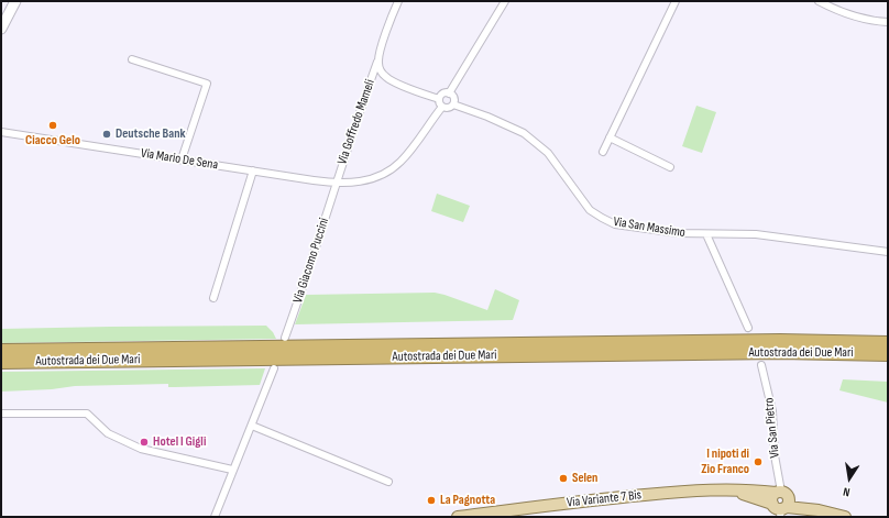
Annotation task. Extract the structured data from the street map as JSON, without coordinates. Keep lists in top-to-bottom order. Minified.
{"streets":{"highway":["Autostrada dei Due Mari"],"main road":["Via Variante 7 Bis"],"street":["Via Goffredo Mameli","Via Mario De Sena","Via San Massimo","Via Giacomo Puccini","Via San Pietro"]},"crossings":[["Via Goffredo Mameli","Via Mario De Sena"],["Via Goffredo Mameli","Via Giacomo Puccini"],["Via Mario De Sena","Via San Massimo"],["Via Mario De Sena","Via Giacomo Puccini"],["Via San Pietro","Via Variante 7 Bis"]],"places":["Ciacco Gelo","Deutsche Bank","Hotel I Gigli","I nipoti di Zio Franco","Selen","La Pagnotta"],"north":"bottom"}
